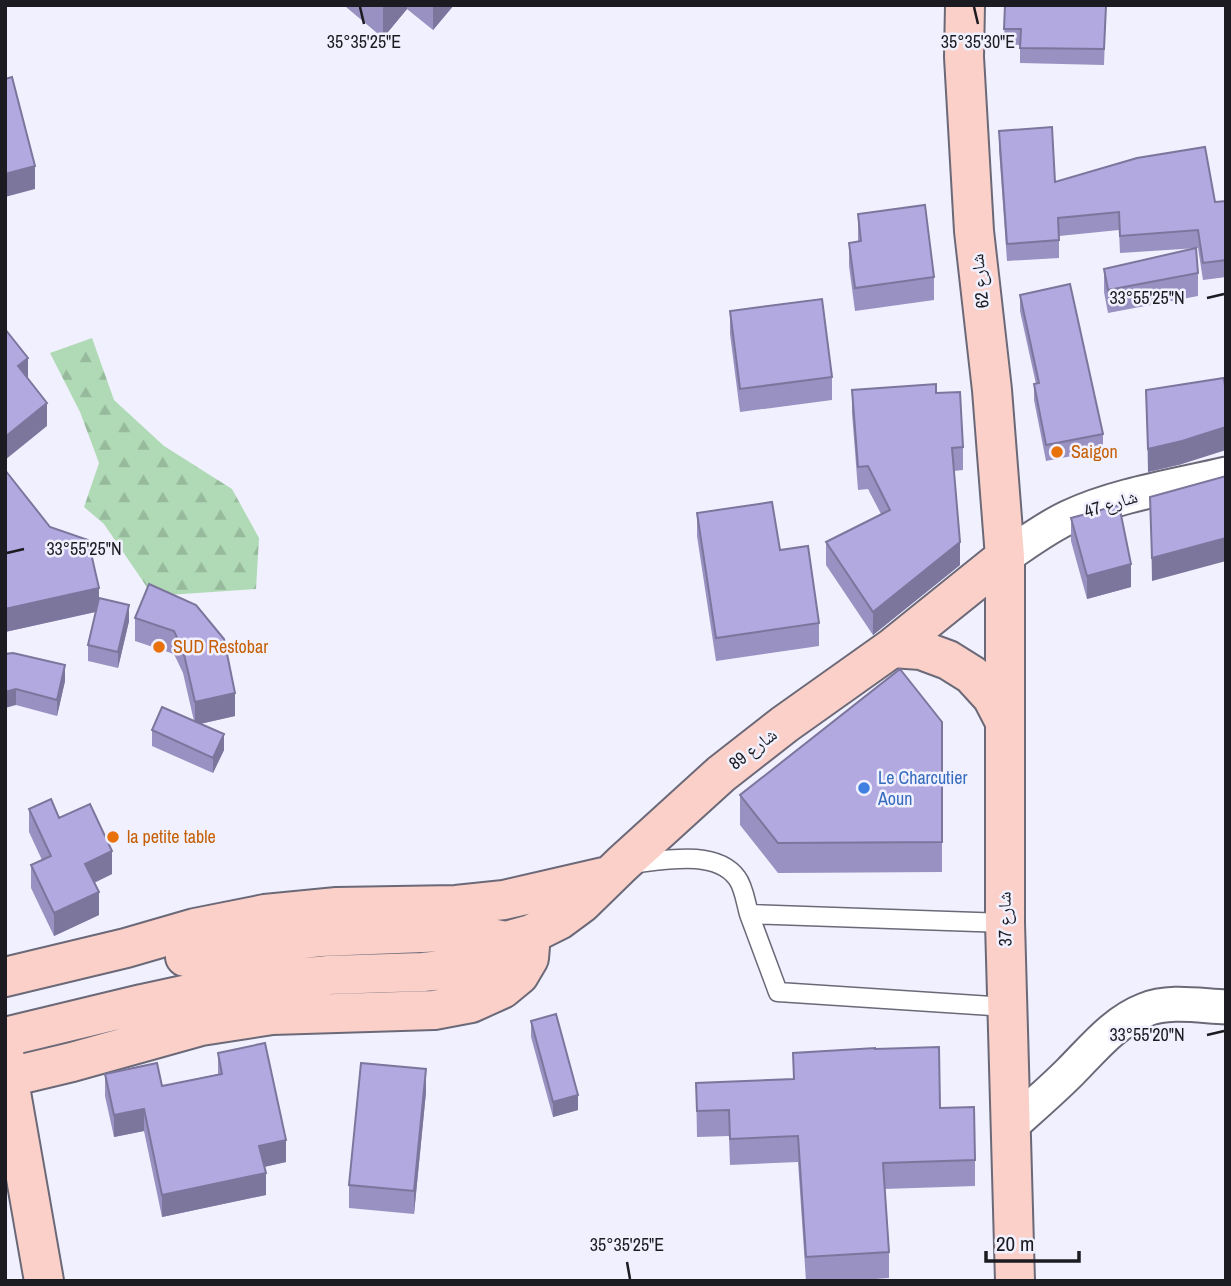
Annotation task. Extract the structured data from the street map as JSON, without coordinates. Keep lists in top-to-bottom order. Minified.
{"streets":{"street":["شارع 62","شارع 47","شارع 89","شارع 37"]},"crossings":[["شارع 62","شارع 47"],["شارع 62","شارع 89"],["شارع 62","شارع 37"],["شارع 47","شارع 89"],["شارع 47","شارع 37"],["شارع 89","شارع 37"]],"places":["Saigon","SUD Restobar","Le Charcutier Aoun","la petite table"],"scale_bar":"20 m","coordinates":["35°35'25\"E","35°35'30\"E","33°55'25\"N","33°55'20\"N"]}
